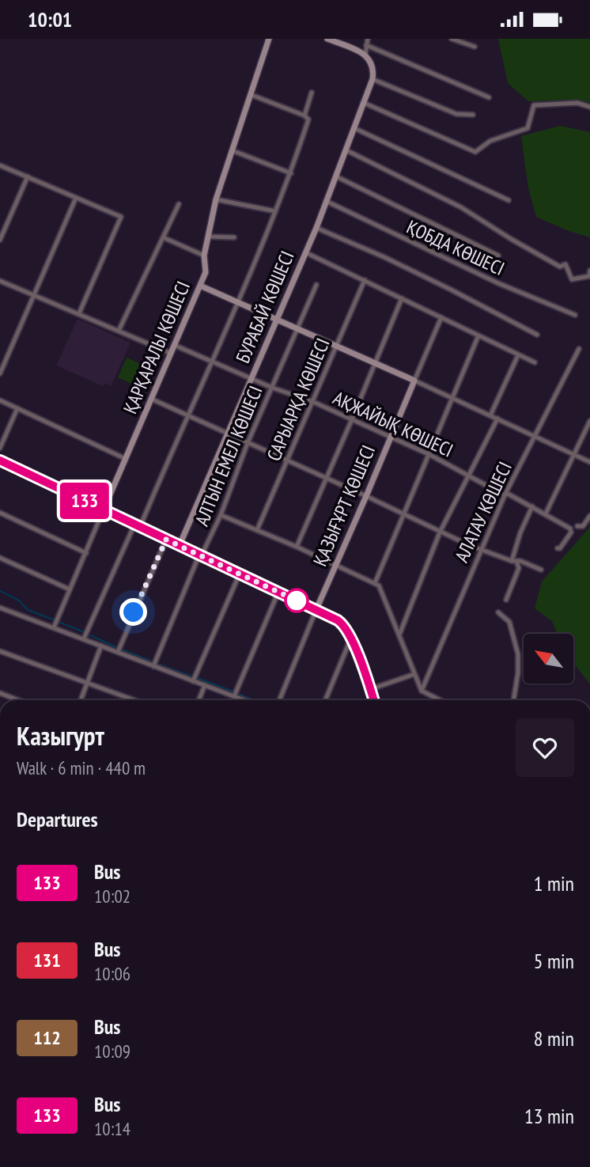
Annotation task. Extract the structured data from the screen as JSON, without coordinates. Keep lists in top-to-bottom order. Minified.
{"streets":{"street":["ҚОБДА КӨШЕСІ","БУРАБАЙ КӨШЕСІ","ҚАРҚАРАЛЫ КӨШЕСІ","САРЫАРҚА КӨШЕСІ","АҚЖАЙЫҚ КӨШЕСІ","АЛТЫН ЕМЕЛ КӨШЕСІ","ҚАЗЫҒҰРТ КӨШЕСІ","АЛАТАУ КӨШЕСІ"]},"crossings":[["ҚОБДА КӨШЕСІ","БУРАБАЙ КӨШЕСІ"],["БУРАБАЙ КӨШЕСІ","АҚЖАЙЫҚ КӨШЕСІ"],["ҚАРҚАРАЛЫ КӨШЕСІ","АҚЖАЙЫҚ КӨШЕСІ"],["САРЫАРҚА КӨШЕСІ","АҚЖАЙЫҚ КӨШЕСІ"],["АҚЖАЙЫҚ КӨШЕСІ","АЛТЫН ЕМЕЛ КӨШЕСІ"],["АҚЖАЙЫҚ КӨШЕСІ","ҚАЗЫҒҰРТ КӨШЕСІ"],["АҚЖАЙЫҚ КӨШЕСІ","АЛАТАУ КӨШЕСІ"]],"lines":["bus line 133"],"north":"top left","page":{"status":"10:01","on_map":"133","heading":[["Казыгурт","Walk · 6 min · 440 m"],"Departures"],"list":[{"mark":"133","name":"Bus","note":"10:02","value":"1 min"},{"mark":"131","name":"Bus","note":"10:06","value":"5 min"},{"mark":"112","name":"Bus","note":"10:09","value":"8 min"},{"mark":"133","name":"Bus","note":"10:14","value":"13 min"}]}}
